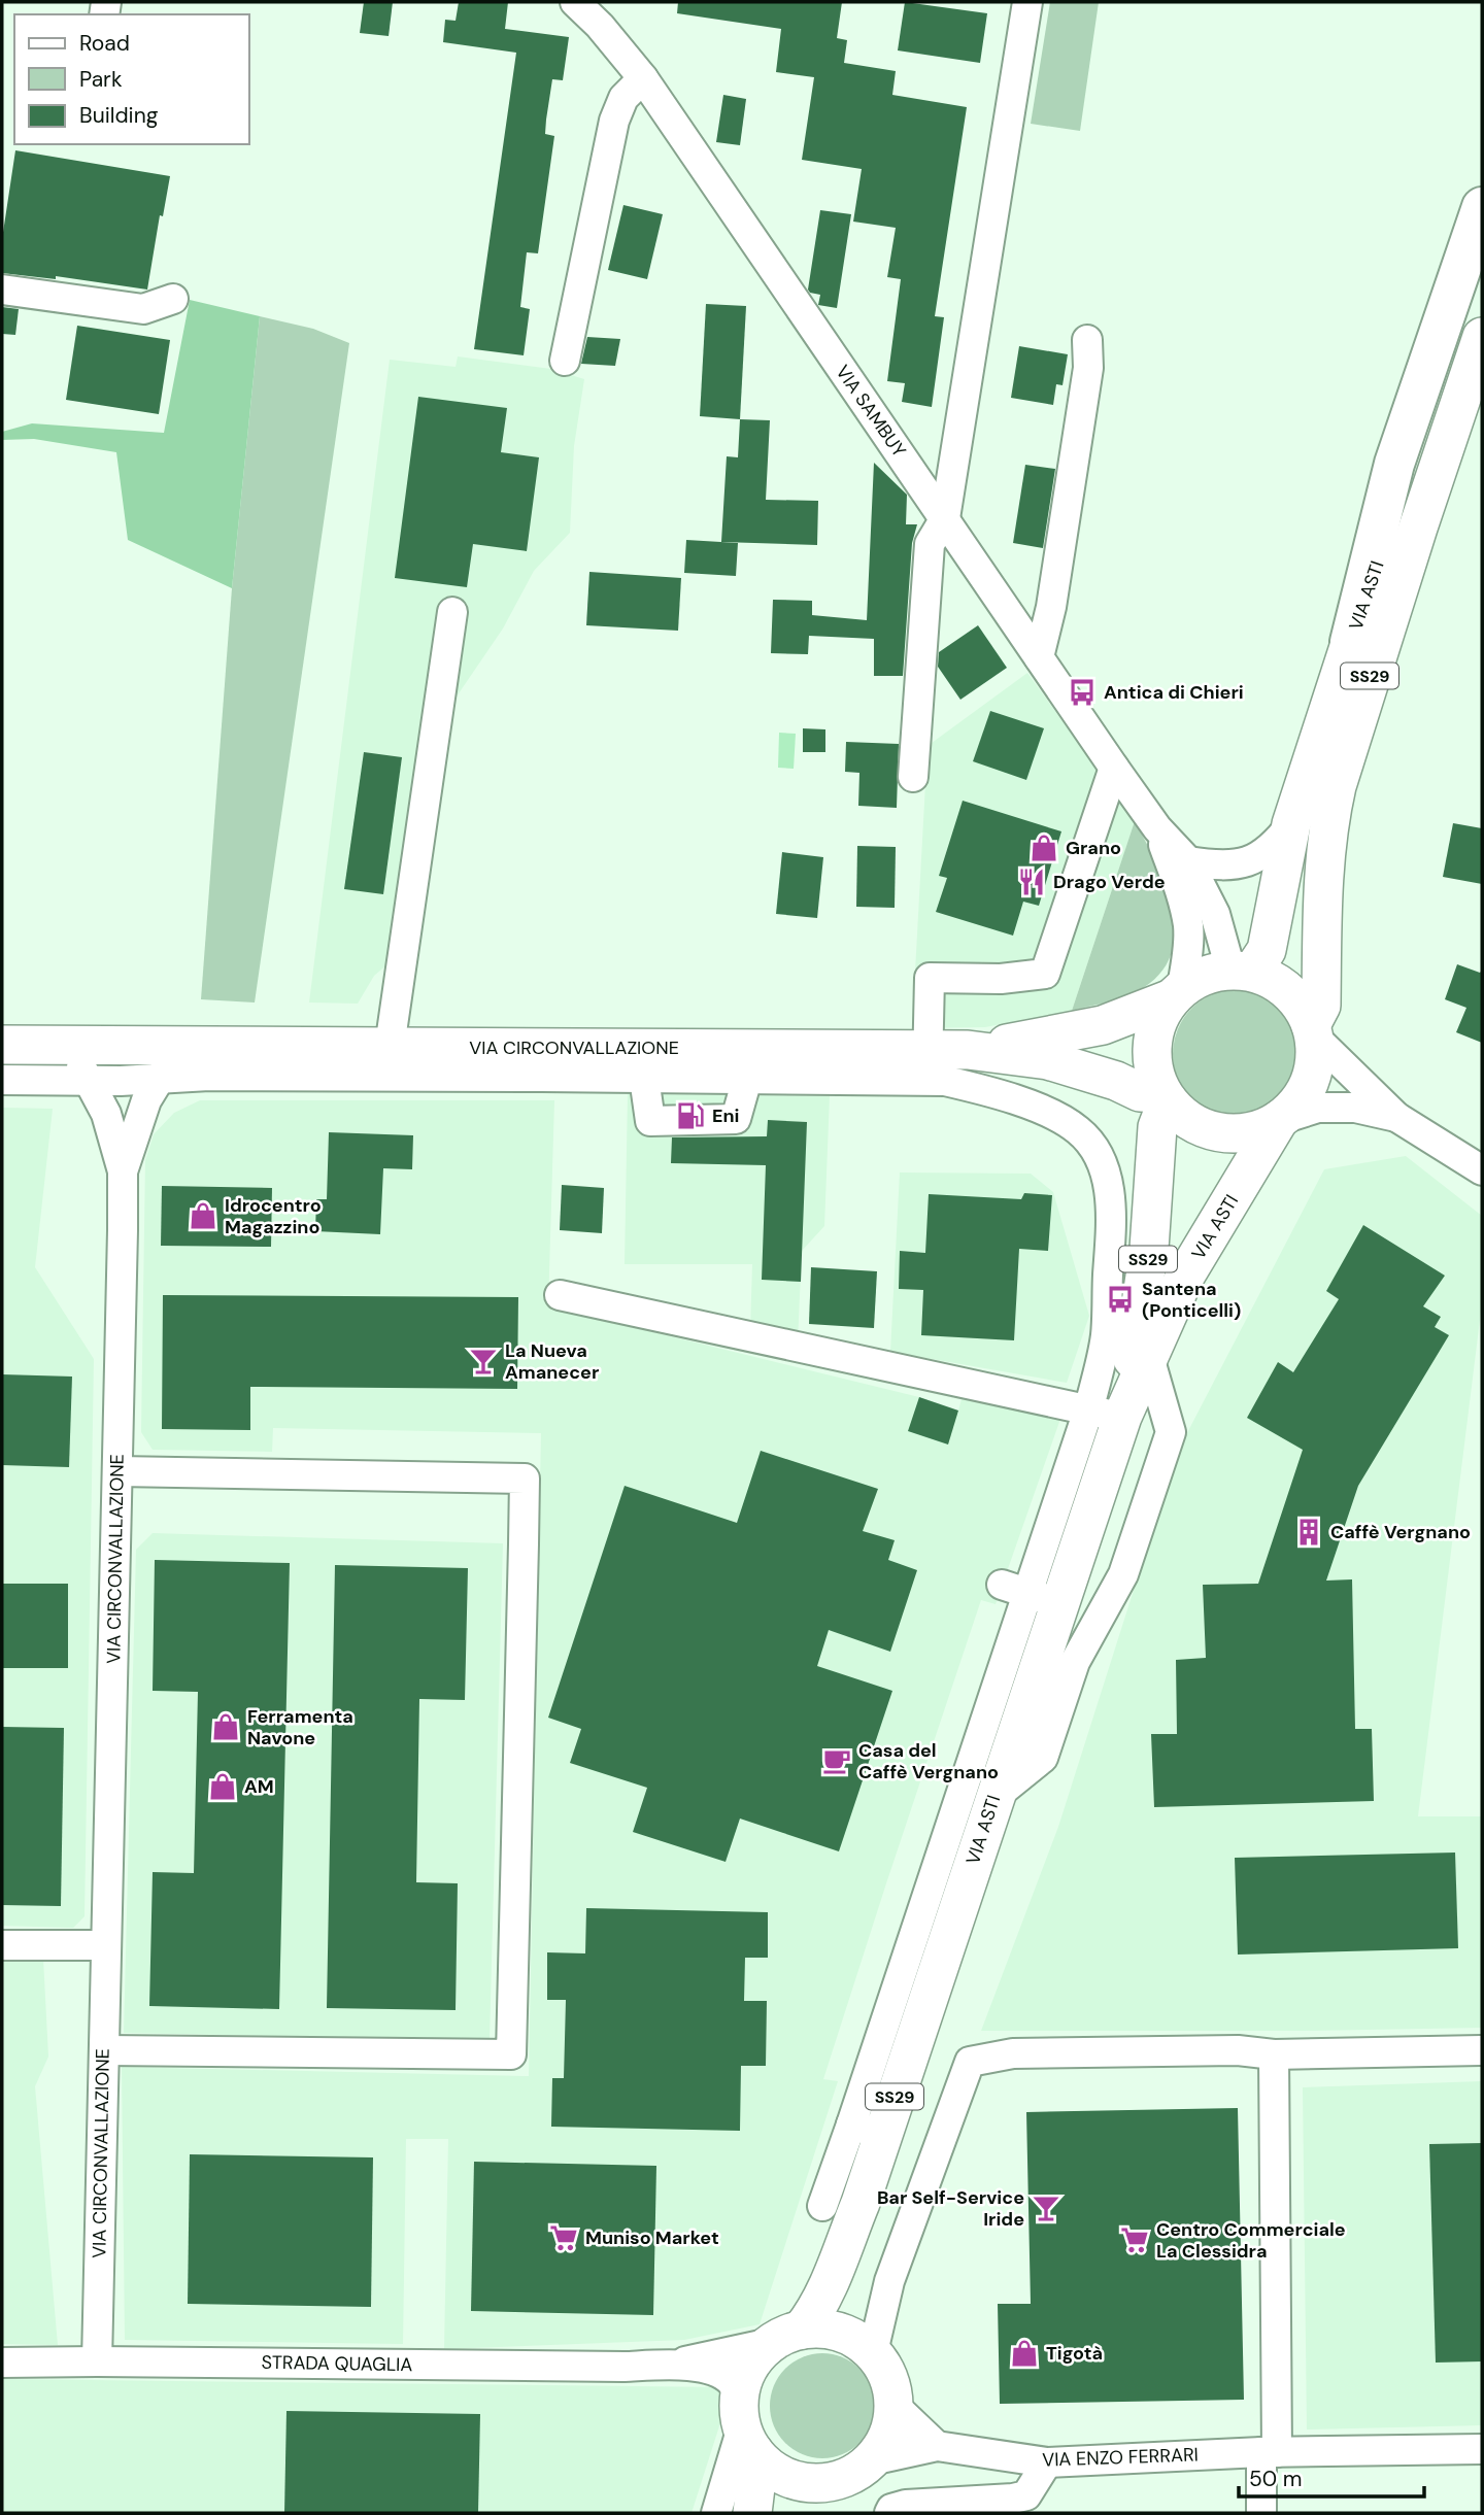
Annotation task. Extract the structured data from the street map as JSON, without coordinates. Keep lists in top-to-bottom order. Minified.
{"streets":{"main road":["VIA ASTI","SS29","VIA CIRCONVALLAZIONE"],"street":["VIA SAMBUY","STRADA QUAGLIA","VIA ENZO FERRARI"]},"crossings":[["VIA SAMBUY","VIA ASTI"],["VIA SAMBUY","VIA CIRCONVALLAZIONE"],["VIA ASTI","VIA CIRCONVALLAZIONE"],["VIA ASTI","STRADA QUAGLIA"],["VIA ASTI","VIA ENZO FERRARI"],["VIA CIRCONVALLAZIONE","STRADA QUAGLIA"],["STRADA QUAGLIA","VIA ENZO FERRARI"]],"places":{"bus stop":["Antica di Chieri","Santena (Ponticelli)"],"shop":["Grano","Idrocentro Magazzino","Ferramenta Navone","AM","Tigotà"],"restaurant":["Drago Verde"],"fuel station":["Eni"],"bar":["La Nueva Amanecer","Bar Self-Service Iride"],"building":["Caffè Vergnano"],"cafe":["Casa del Caffè Vergnano"],"supermarket":["Muniso Market","Centro Commerciale La Clessidra"]},"legend":["Road","Park","Building"],"scale_bar":"50 m"}
